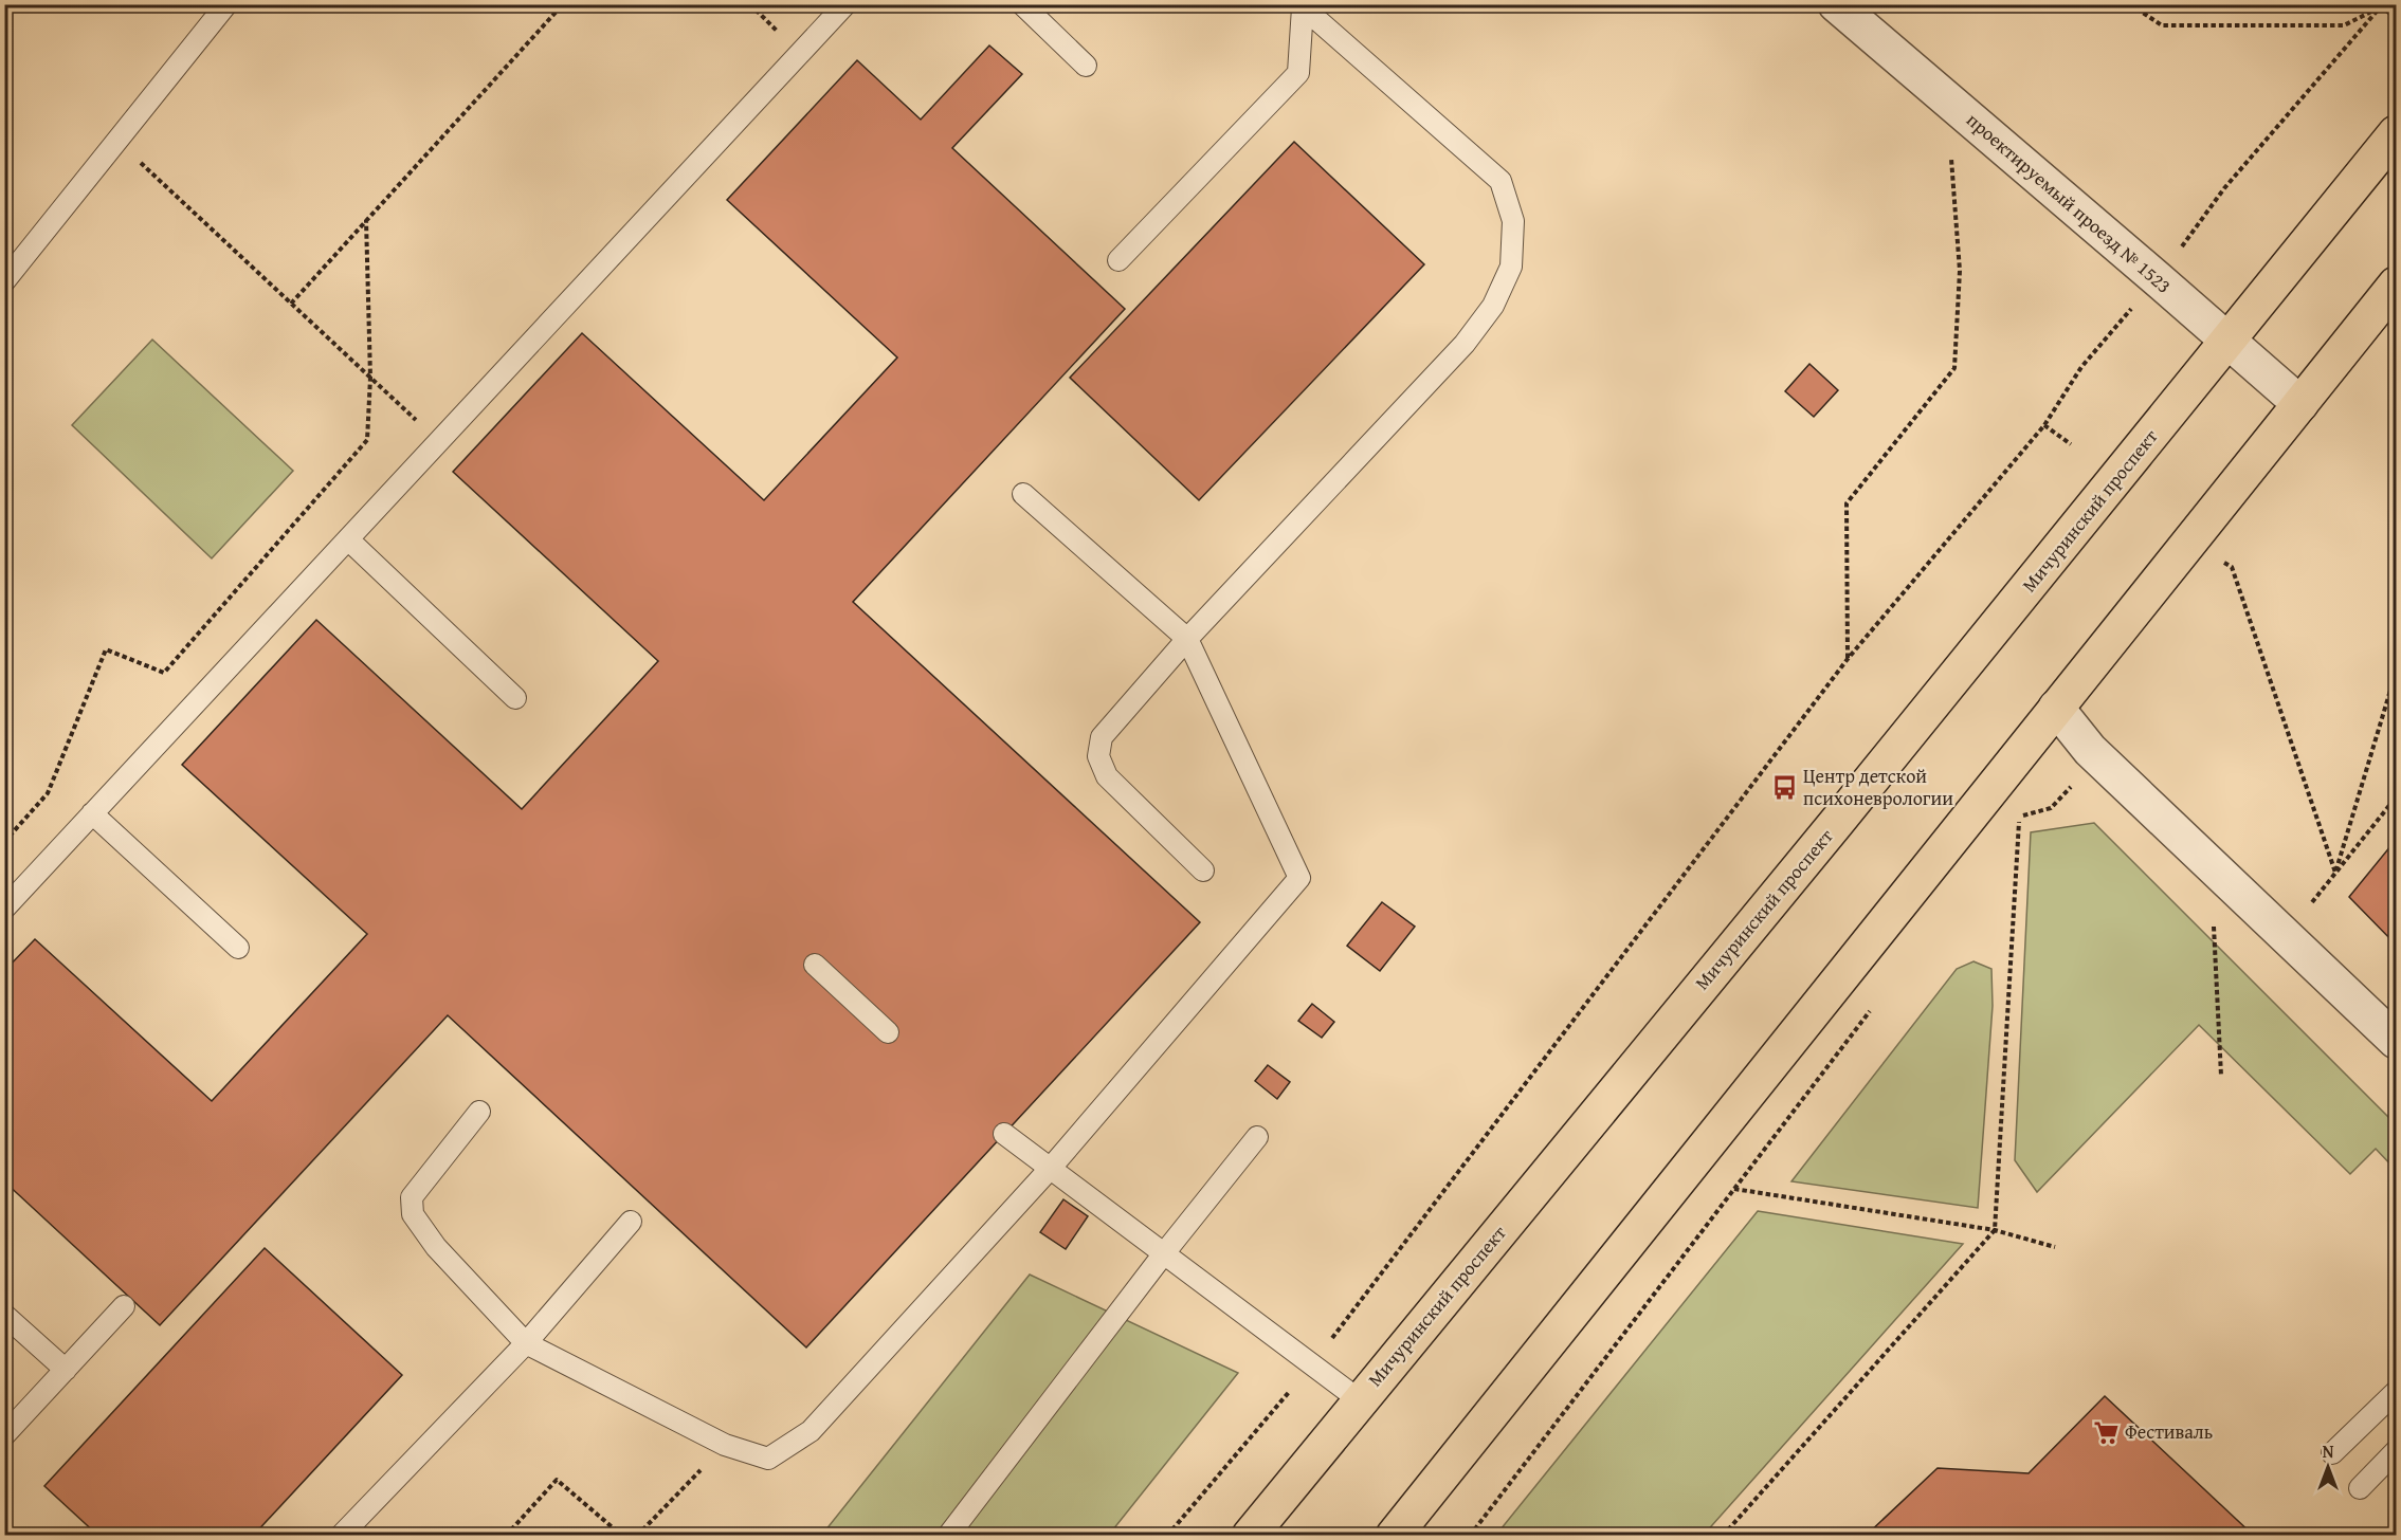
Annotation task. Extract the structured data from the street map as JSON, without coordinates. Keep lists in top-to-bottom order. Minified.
{"streets":{"main road":["Мичуринский проспект"],"street":["проектируемый проезд № 1523"]},"crossings":[["проектируемый проезд № 1523","Мичуринский проспект"]],"places":{"bus stop":["Центр детской психоневрологии"],"supermarket":["Фестиваль"]},"north":"top"}
